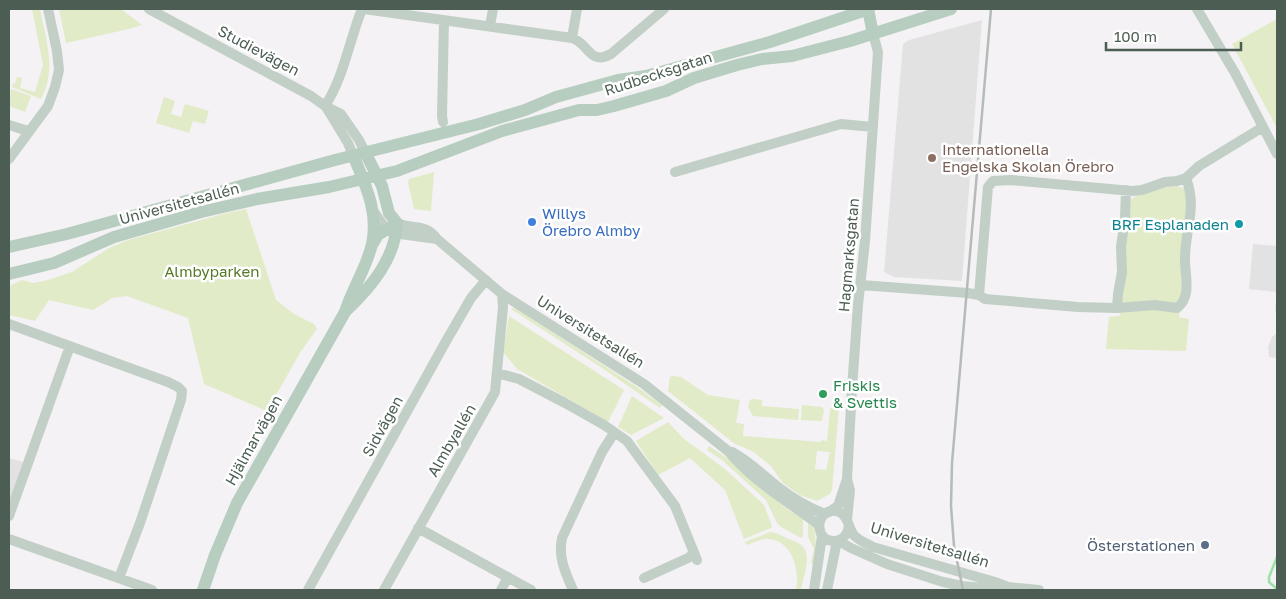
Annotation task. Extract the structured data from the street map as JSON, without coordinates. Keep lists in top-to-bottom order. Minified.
{"streets":{"main road":["Studievägen","Rudbecksgatan","Universitetsallén","Hjälmarvägen"],"street":["Hagmarksgatan","Sidvägen","Almbyallén"]},"crossings":[["Studievägen","Rudbecksgatan"],["Studievägen","Universitetsallén"],["Rudbecksgatan","Universitetsallén"],["Rudbecksgatan","Hagmarksgatan"],["Universitetsallén","Hagmarksgatan"],["Universitetsallén","Sidvägen"],["Universitetsallén","Hjälmarvägen"],["Universitetsallén","Almbyallén"]],"parks":["Almbyparken"],"places":["Internationella Engelska Skolan Örebro","Willys Örebro Almby","BRF Esplanaden","Friskis & Svettis","Österstationen"],"scale_bar":"100 m"}
